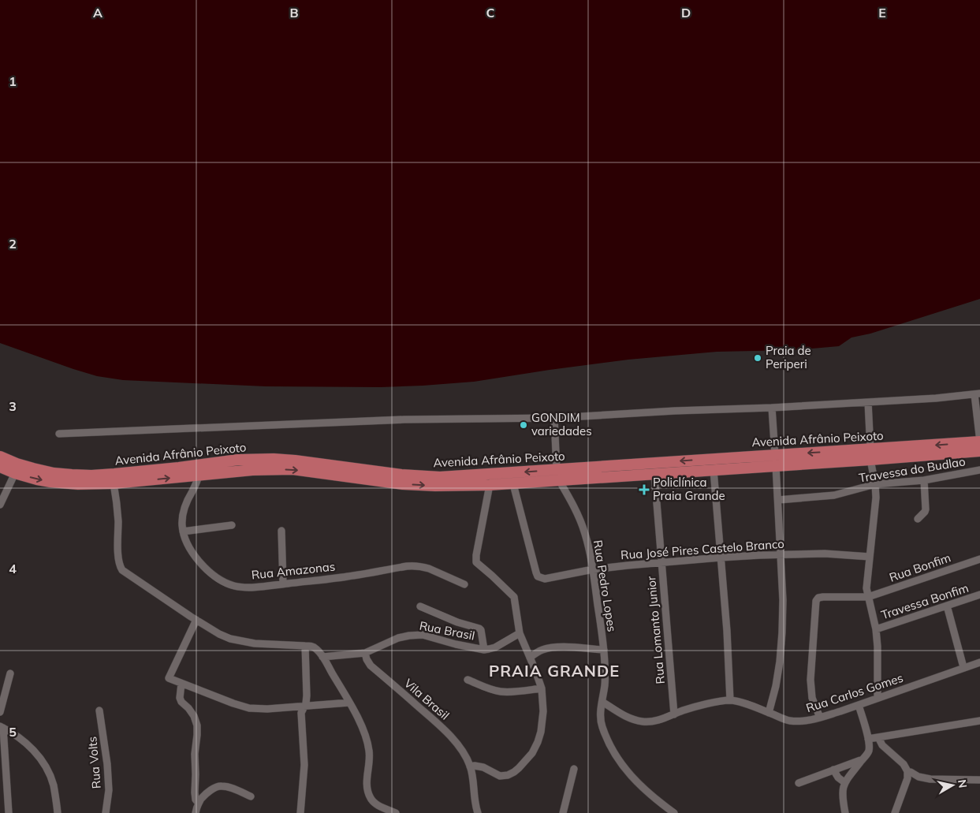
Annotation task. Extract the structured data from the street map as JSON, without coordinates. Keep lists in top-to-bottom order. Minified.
{"streets":{"main road":["Avenida Afrânio Peixoto"],"street":["Travessa do Budlao","Rua José Pires Castelo Branco","Rua Bonfim","Rua Amazonas","Rua Pedro Lopes","Travessa Bonfim","Rua Lomanto Junior","Rua Brasil","Rua Carlos Gomes","Vila Brasil","Rua Volts"]},"crossings":[["Avenida Afrânio Peixoto","Rua José Pires Castelo Branco"],["Avenida Afrânio Peixoto","Rua Amazonas"],["Avenida Afrânio Peixoto","Rua Pedro Lopes"],["Avenida Afrânio Peixoto","Rua Lomanto Junior"],["Rua José Pires Castelo Branco","Rua Pedro Lopes"],["Rua José Pires Castelo Branco","Rua Lomanto Junior"],["Rua Bonfim","Rua Carlos Gomes"],["Rua Pedro Lopes","Rua Carlos Gomes"],["Rua Lomanto Junior","Rua Carlos Gomes"],["Rua Brasil","Vila Brasil"]],"districts":["PRAIA GRANDE"],"places":{"other":["Praia de Periperi","GONDIM variedades"],"health":["Policlínica Praia Grande"]},"north":"right","grid":{"columns":["A","B","C","D","E"],"rows":["1","2","3","4","5"]}}
